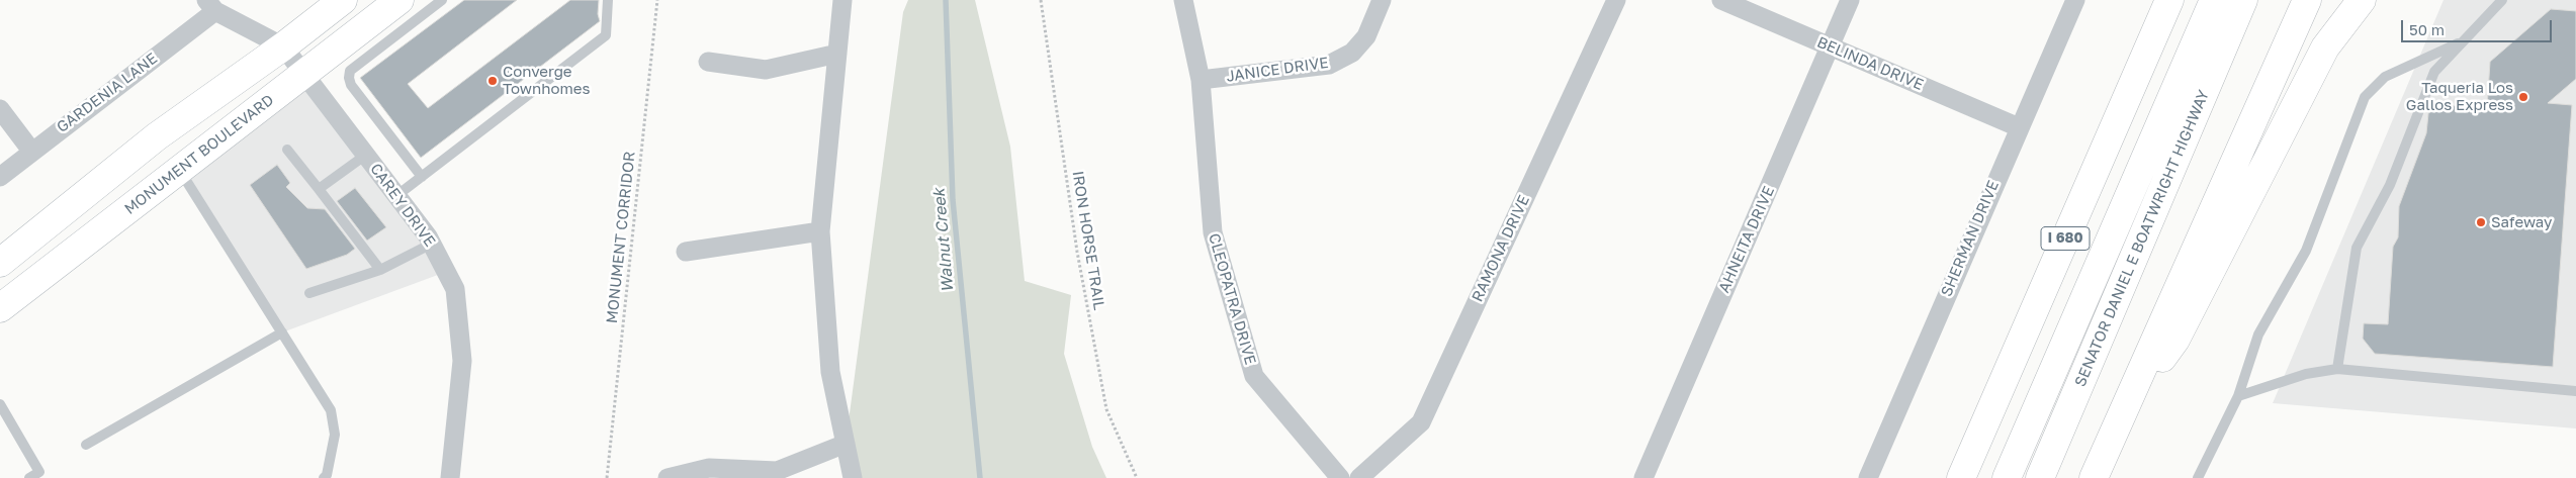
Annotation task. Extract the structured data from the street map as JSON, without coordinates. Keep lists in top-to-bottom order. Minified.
{"streets":{"main road":["MONUMENT BOULEVARD","I 680","SENATOR DANIEL E BOATWRIGHT HIGHWAY"],"street":["BELINDA DRIVE","JANICE DRIVE","GARDENIA LANE","CAREY DRIVE","SHERMAN DRIVE","AHNEITA DRIVE","RAMONA DRIVE","CLEOPATRA DRIVE"],"path":["MONUMENT CORRIDOR","IRON HORSE TRAIL"]},"crossings":[["BELINDA DRIVE","SHERMAN DRIVE"],["BELINDA DRIVE","AHNEITA DRIVE"],["JANICE DRIVE","CLEOPATRA DRIVE"],["MONUMENT BOULEVARD","CAREY DRIVE"]],"water":["Walnut Creek"],"places":["Converge Townhomes","Taqueria Los Gallos Express","Safeway"],"scale_bar":"50 m"}
